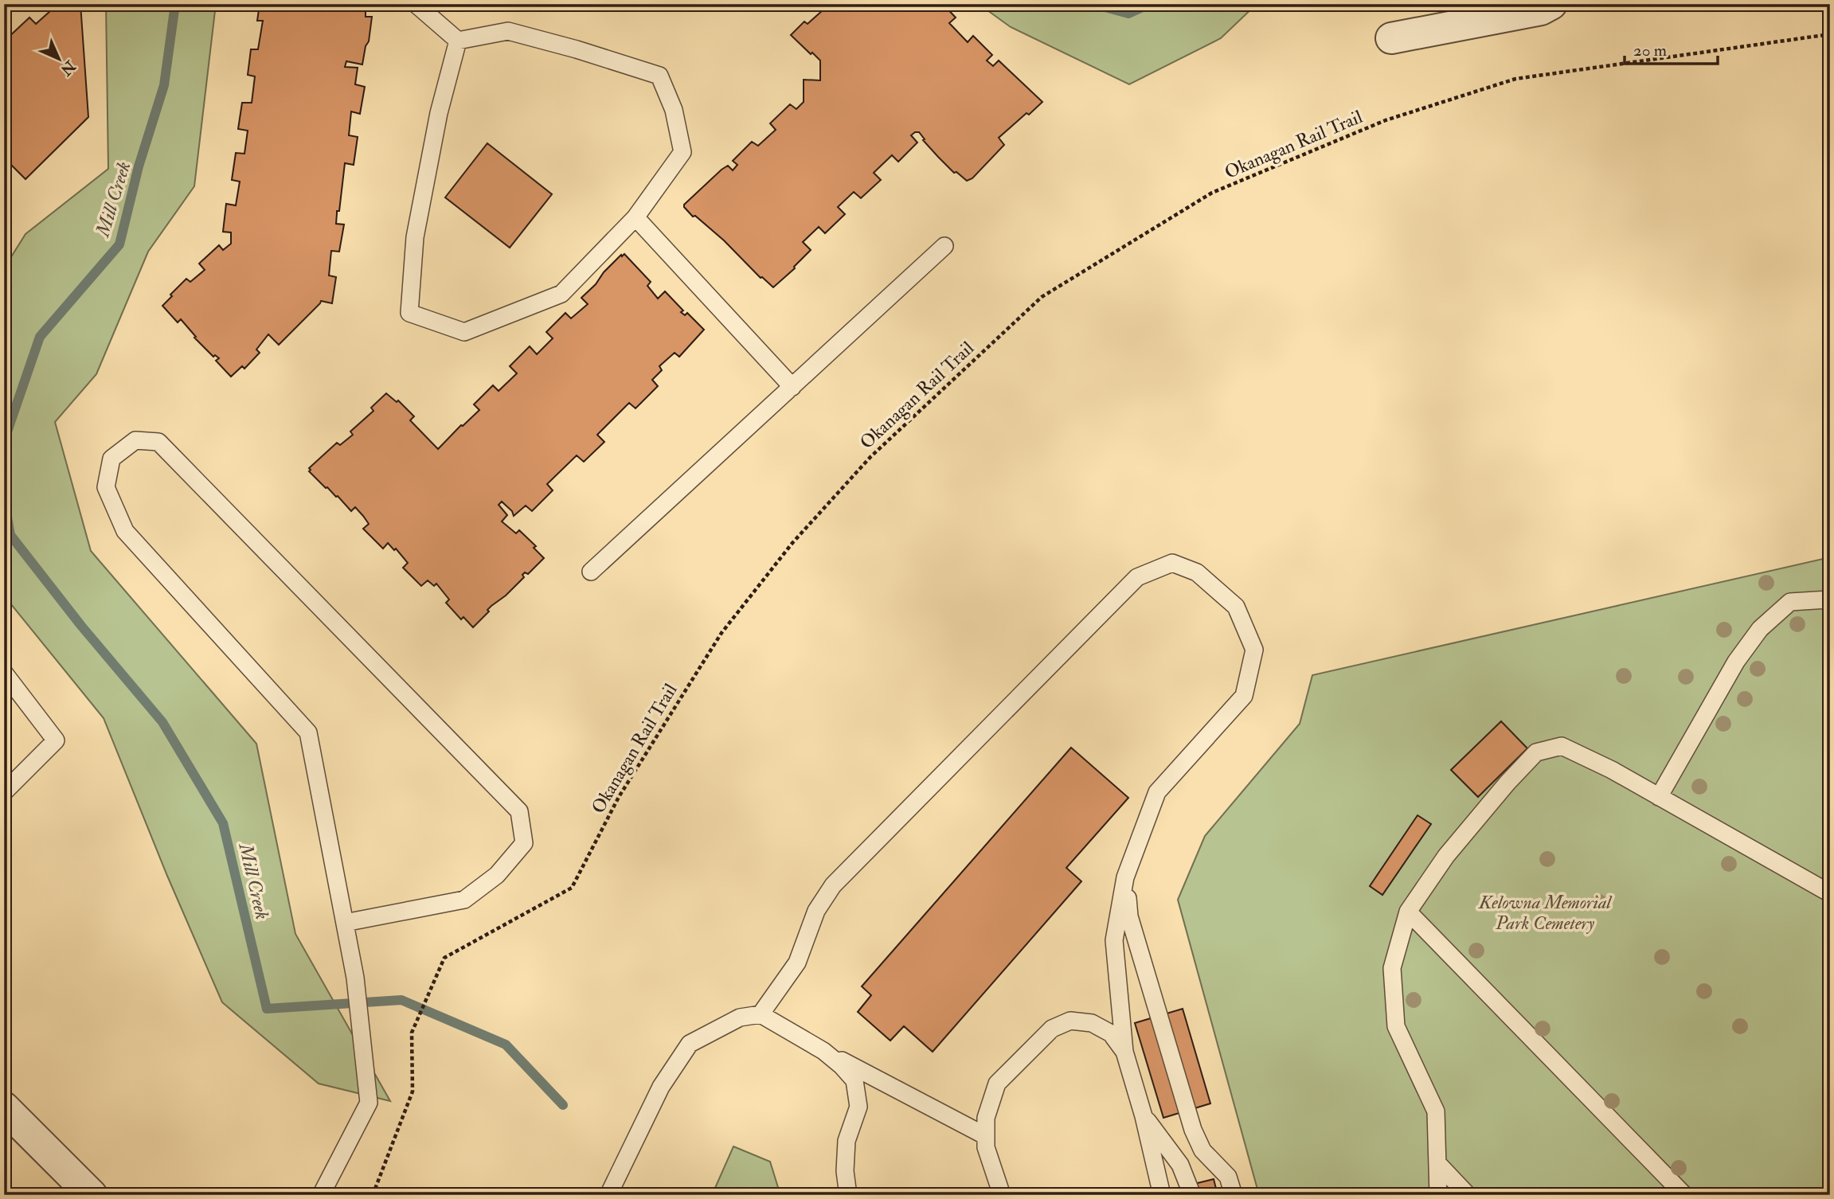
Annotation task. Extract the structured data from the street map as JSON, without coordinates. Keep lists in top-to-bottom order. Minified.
{"streets":{"path":["Okanagan Rail Trail"]},"water":["Mill Creek"],"parks":["Kelowna Memorial Park Cemetery"],"scale_bar":"20 m","north":"bottom right"}
